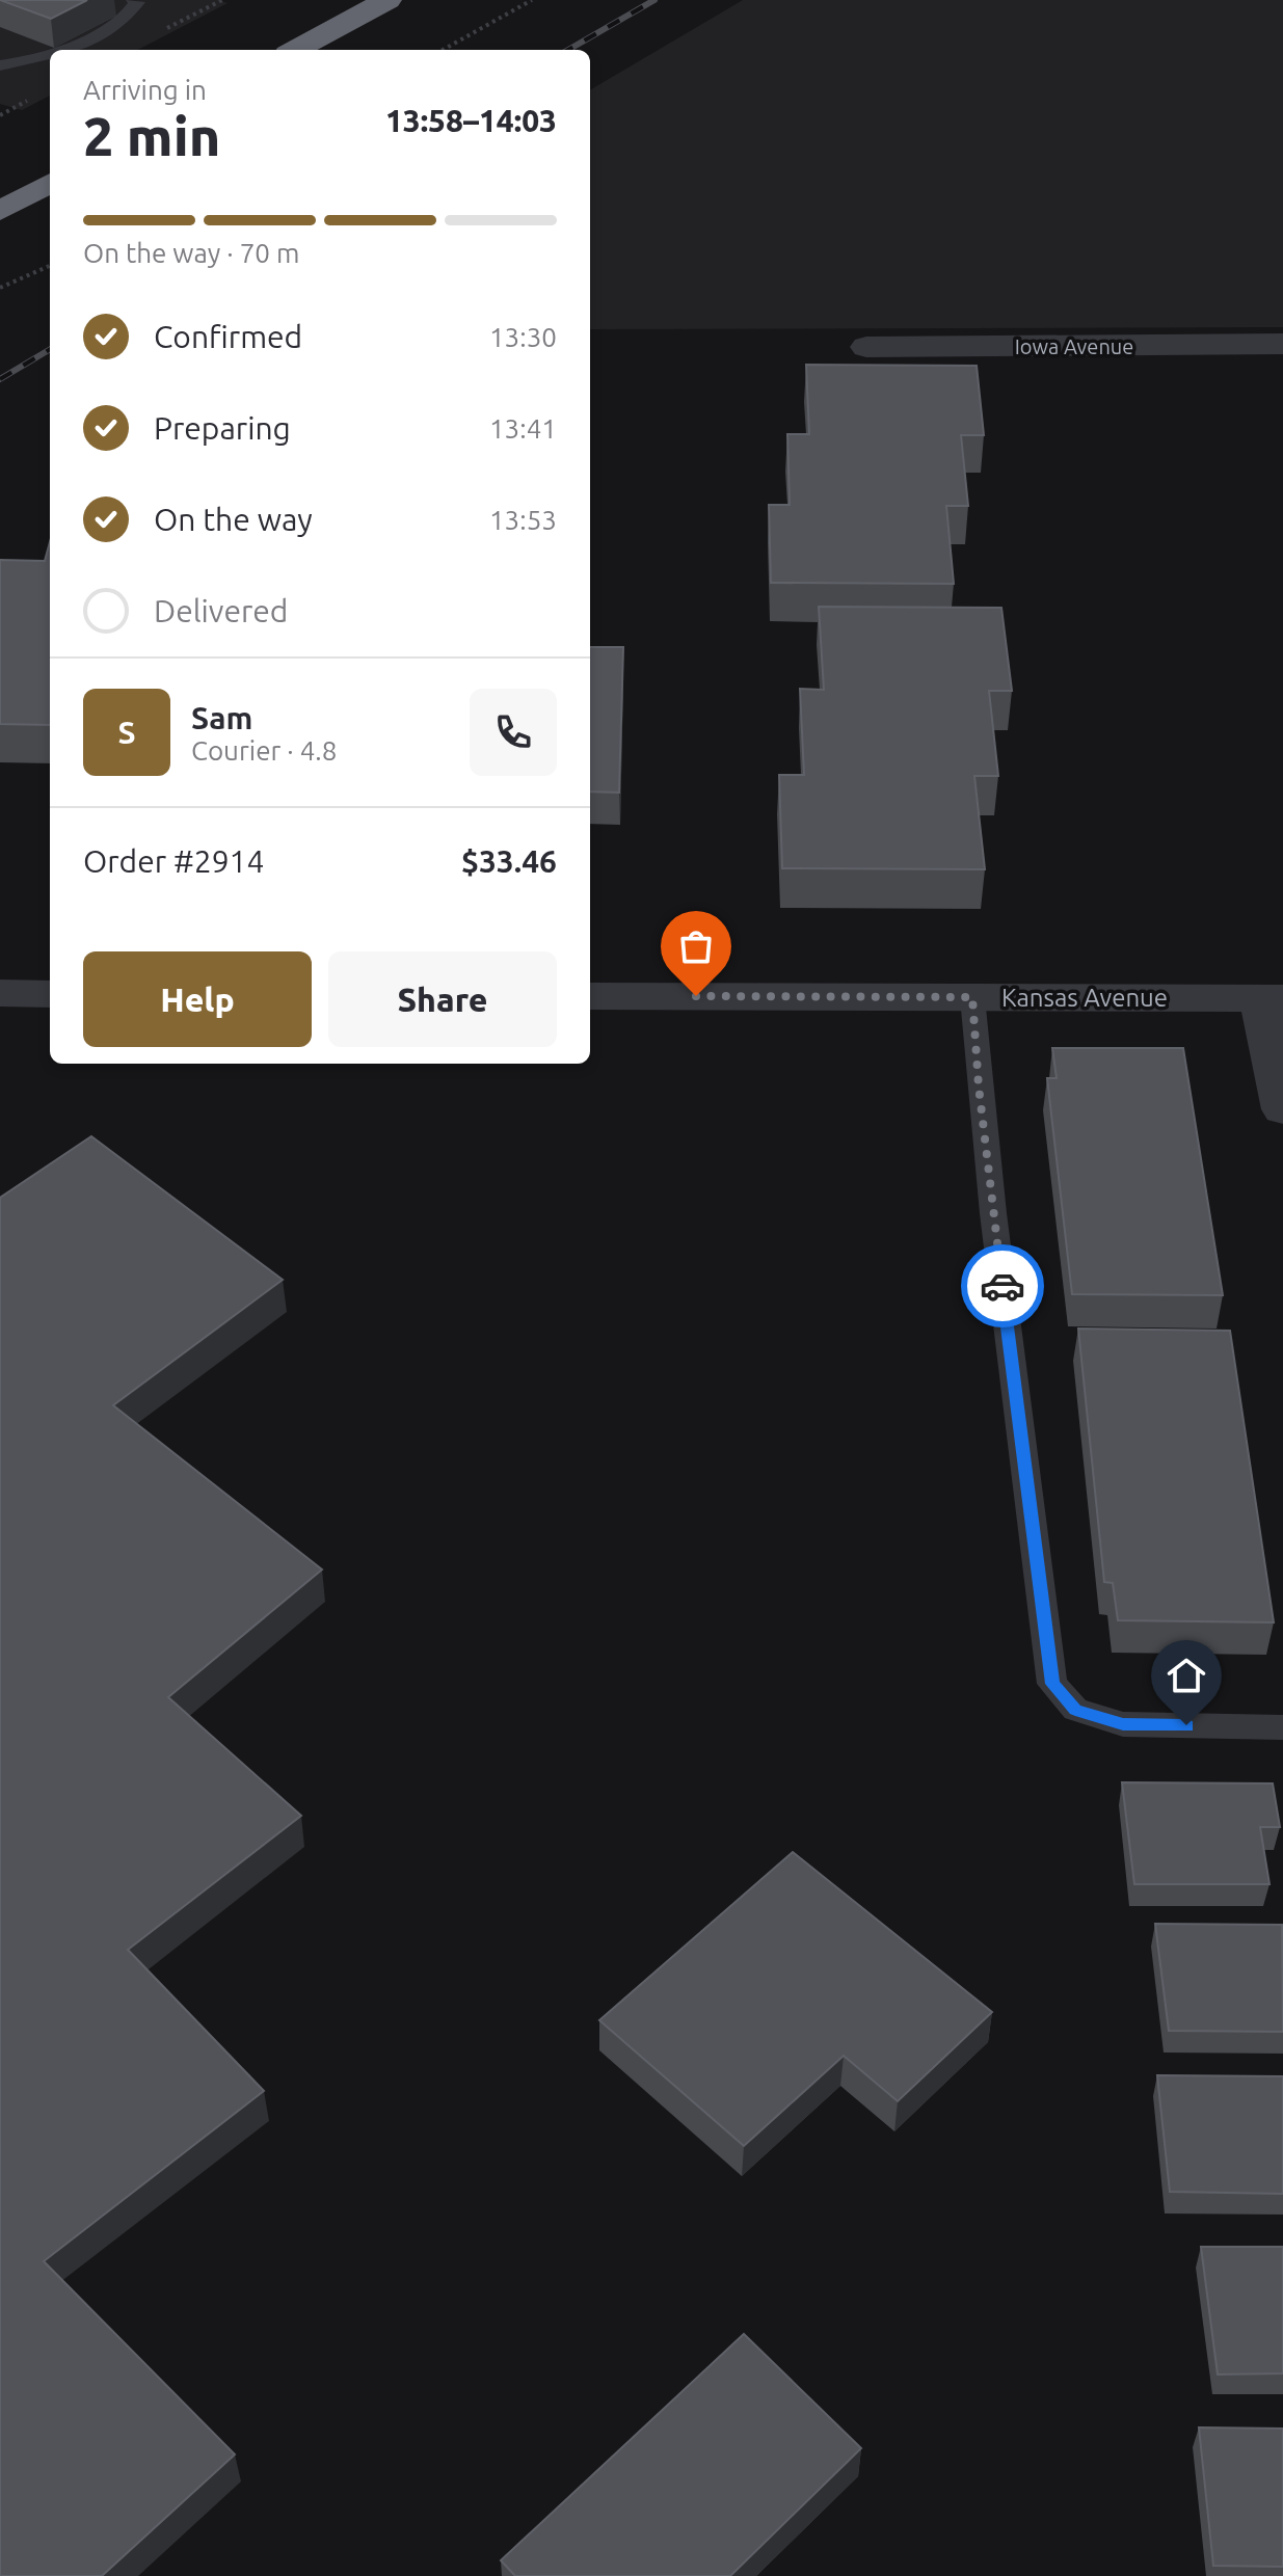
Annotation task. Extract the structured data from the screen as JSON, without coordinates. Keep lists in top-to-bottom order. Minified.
{"streets":{"street":["Iowa Avenue","Kansas Avenue"]},"page":{"heading":["2 min","Arriving in","13:58–14:03"],"panel":["Sam","Courier · 4.8","Order #2914","$33.46"],"bar":"On the way · 70 m","list":[["Confirmed","13:30"],["Preparing","13:41"],["On the way","13:53"],"Delivered"],"round":"S","buttons":["Help","Share"]}}
